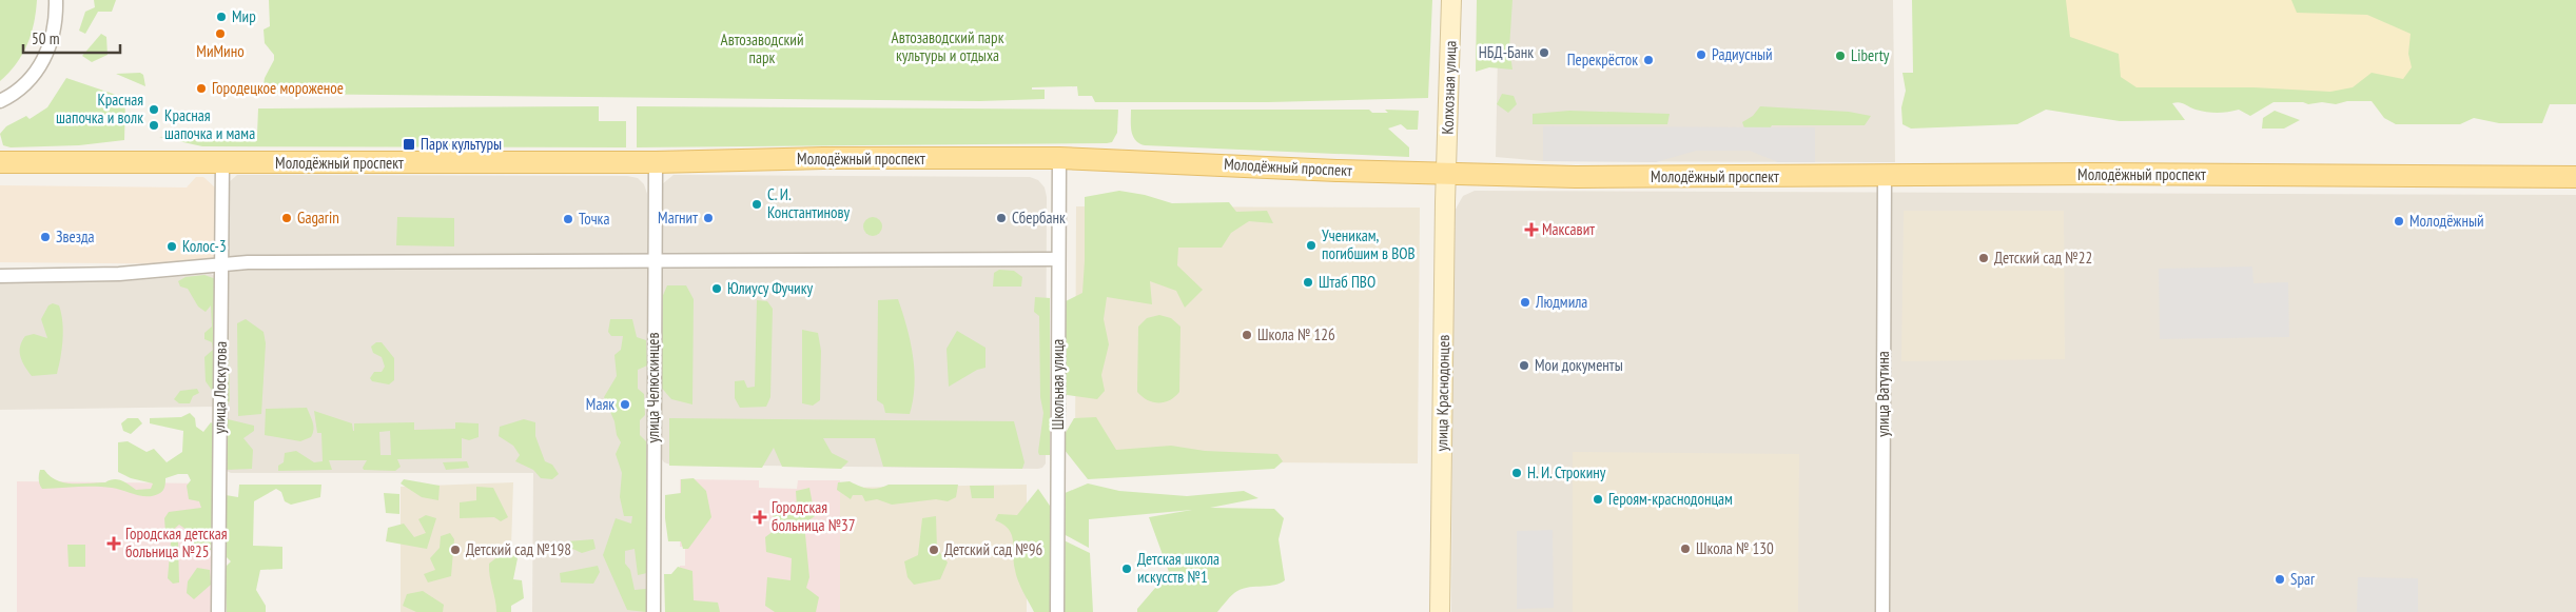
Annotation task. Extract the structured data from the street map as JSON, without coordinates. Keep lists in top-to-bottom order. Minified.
{"streets":{"main road":["Колхозная улица","Молодёжный проспект","улица Краснодонцев"],"street":["Школьная улица","улица Лоскутова","улица Челюскинцев","улица Ватутина"]},"crossings":[["Колхозная улица","Молодёжный проспект"],["Колхозная улица","улица Краснодонцев"],["Молодёжный проспект","Школьная улица"],["Молодёжный проспект","улица Лоскутова"],["Молодёжный проспект","улица Челюскинцев"],["Молодёжный проспект","улица Краснодонцев"],["Молодёжный проспект","улица Ватутина"]],"parks":["Автозаводский парк культуры и отдыха","Автозаводский парк"],"places":{"other":["Мир","МиМино","НБД-Банк","Радиусный","Liberty","Перекрёсток","Городецкое мороженое","Красная шапочка и волк","Красная шапочка и мама","С. И. Константинову","Gagarin","Магнит","Сбербанк","Точка","Молодёжный","Звезда","Ученикам, погибшим в ВОВ","Колос-3","Детский сад №22","Штаб ПВО","Юлиусу Фучику","Людмила","Школа № 126","Мои документы","Маяк","Н. И. Строкину","Героям-краснодонцам","Школа № 130","Детский сад №198","Детский сад №96","Детская школа искусств №1","Spar"],"transit":["Парк культуры"],"health":["Максавит","Городская больница №37","Городская детская больница №25"]},"scale_bar":"50 m"}
